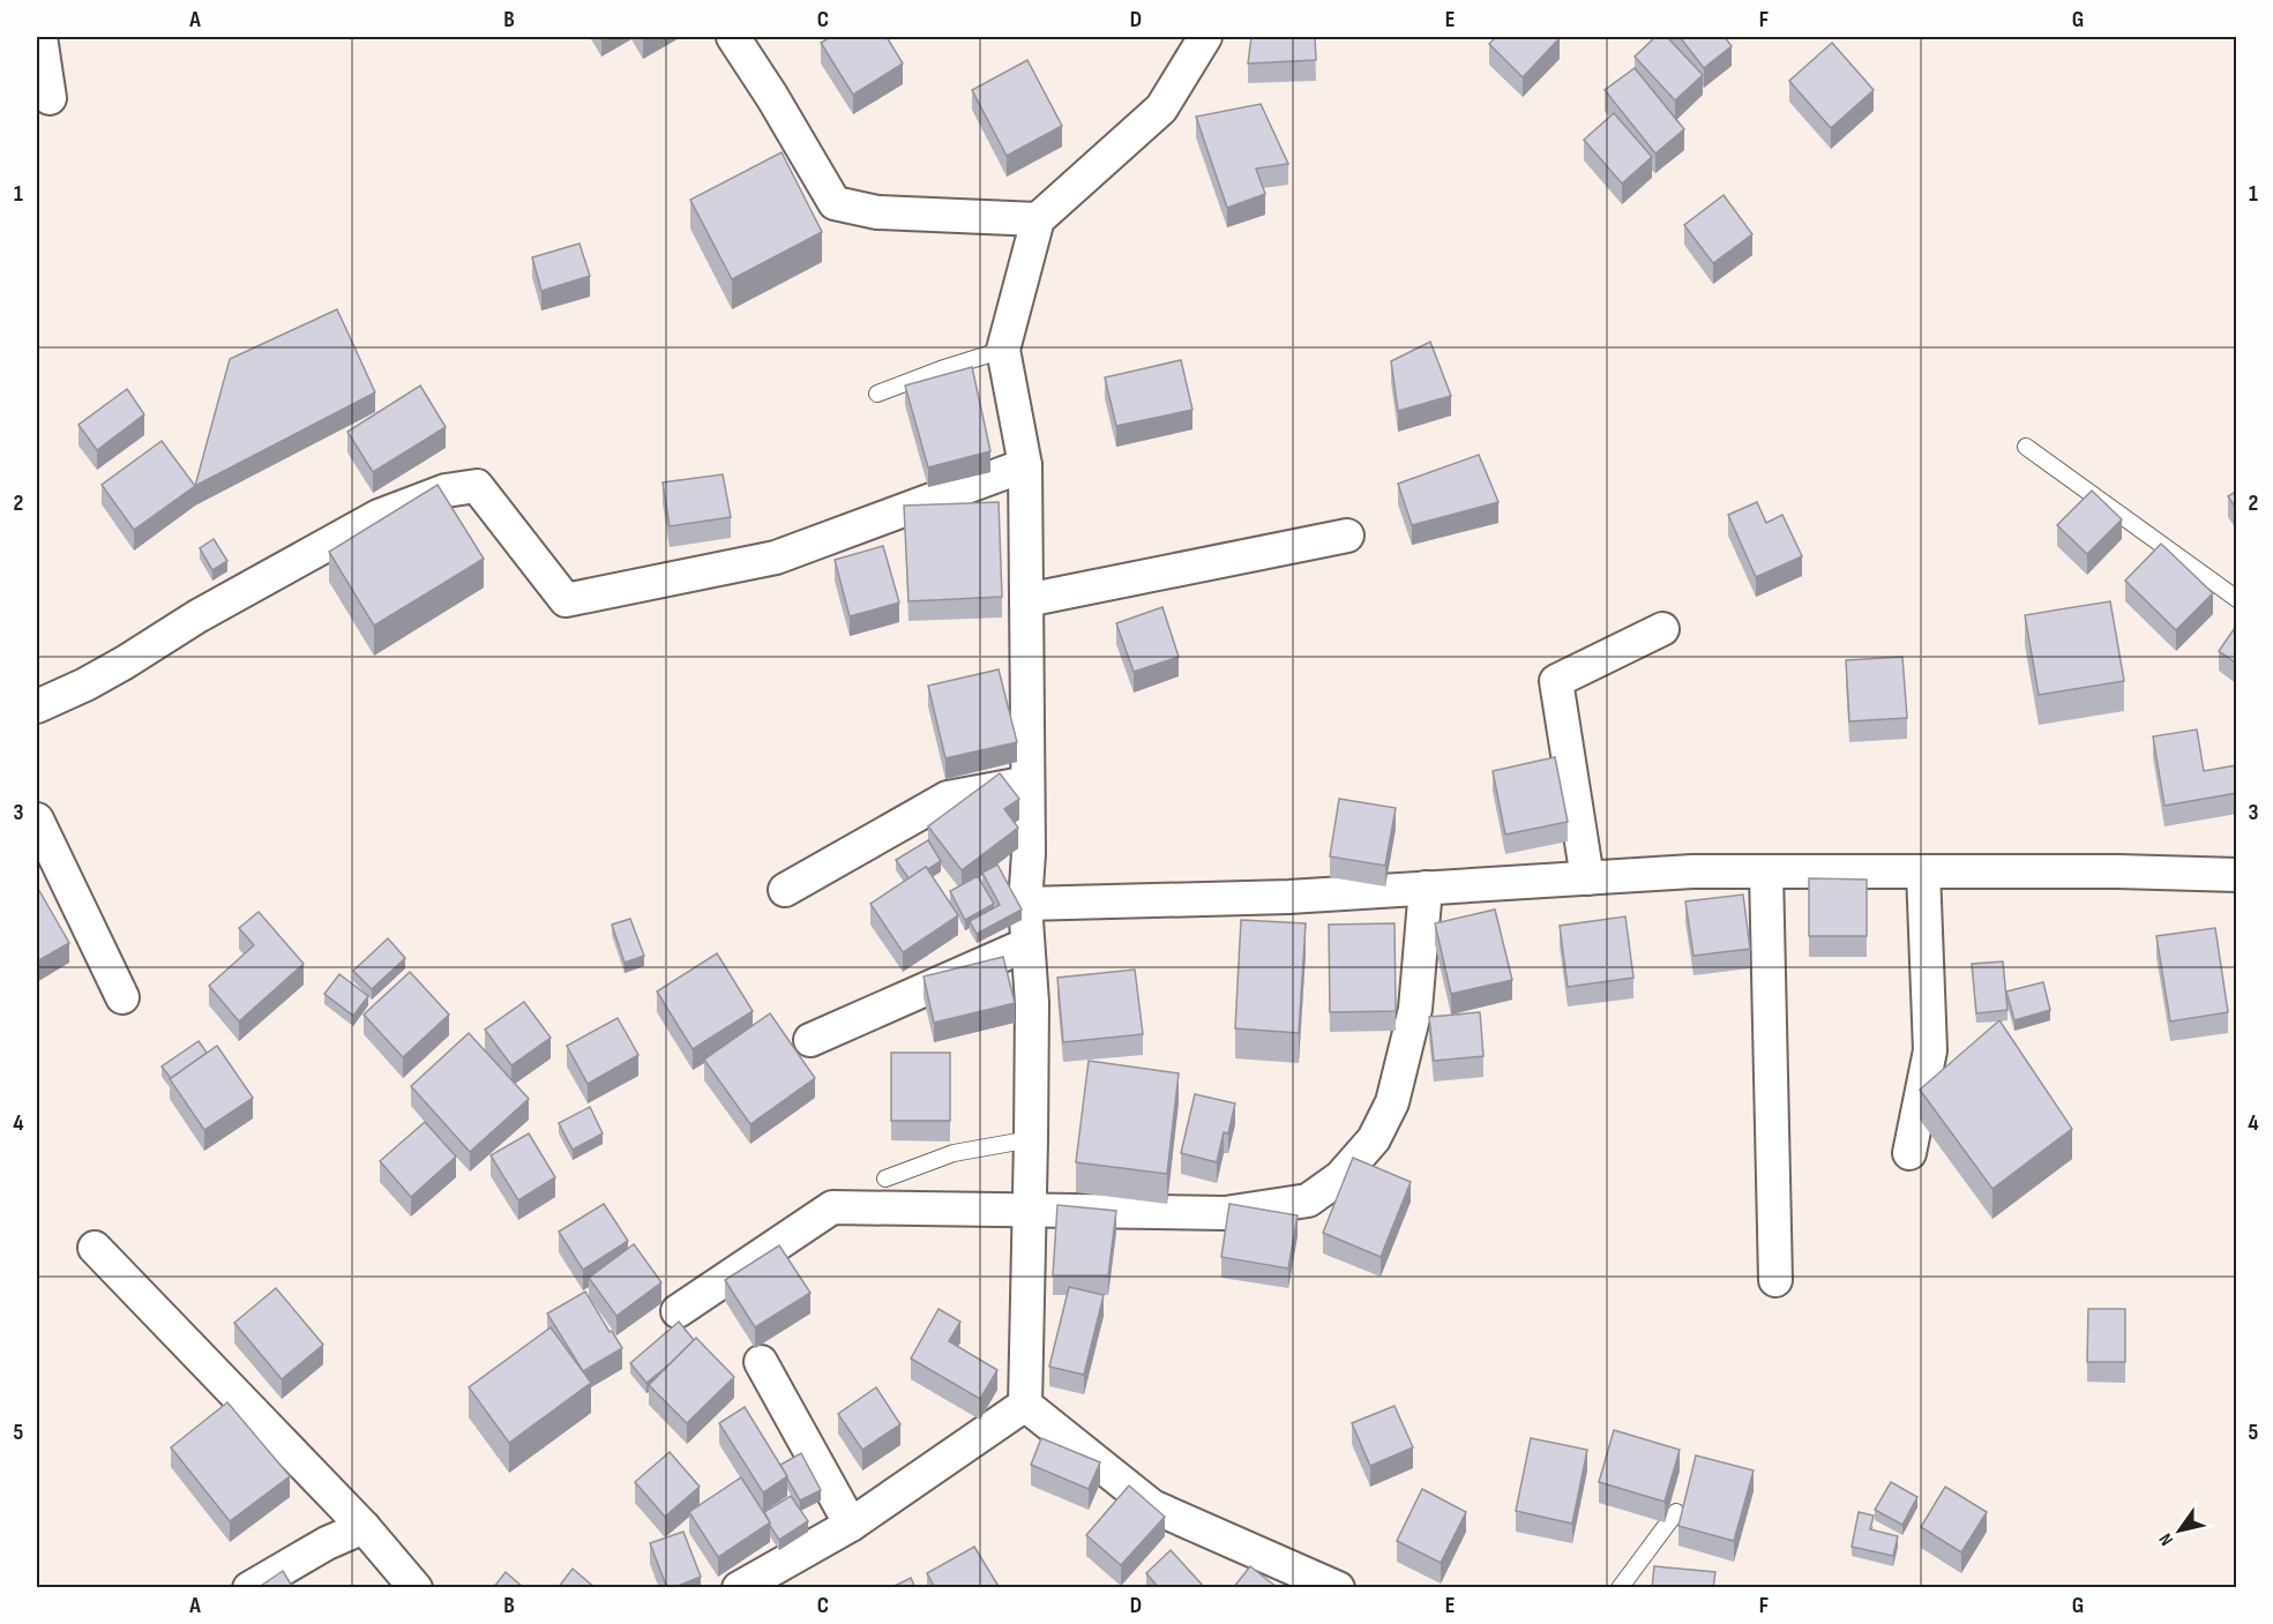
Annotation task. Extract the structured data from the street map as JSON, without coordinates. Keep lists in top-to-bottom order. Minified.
{"north":"bottom left","grid":{"columns":["A","B","C","D","E","F","G"],"rows":["1","2","3","4","5"]}}
